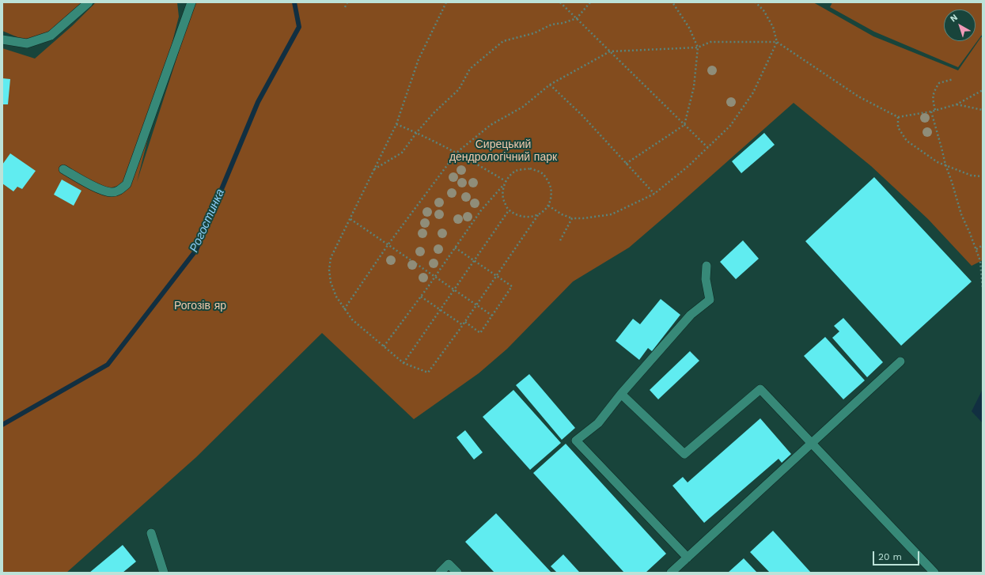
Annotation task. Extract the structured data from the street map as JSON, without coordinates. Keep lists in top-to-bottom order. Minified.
{"water":["Рогостинка"],"parks":["Сирецький дендрологічний парк","Рогозів яр"],"scale_bar":"20 m","north":"top left"}
